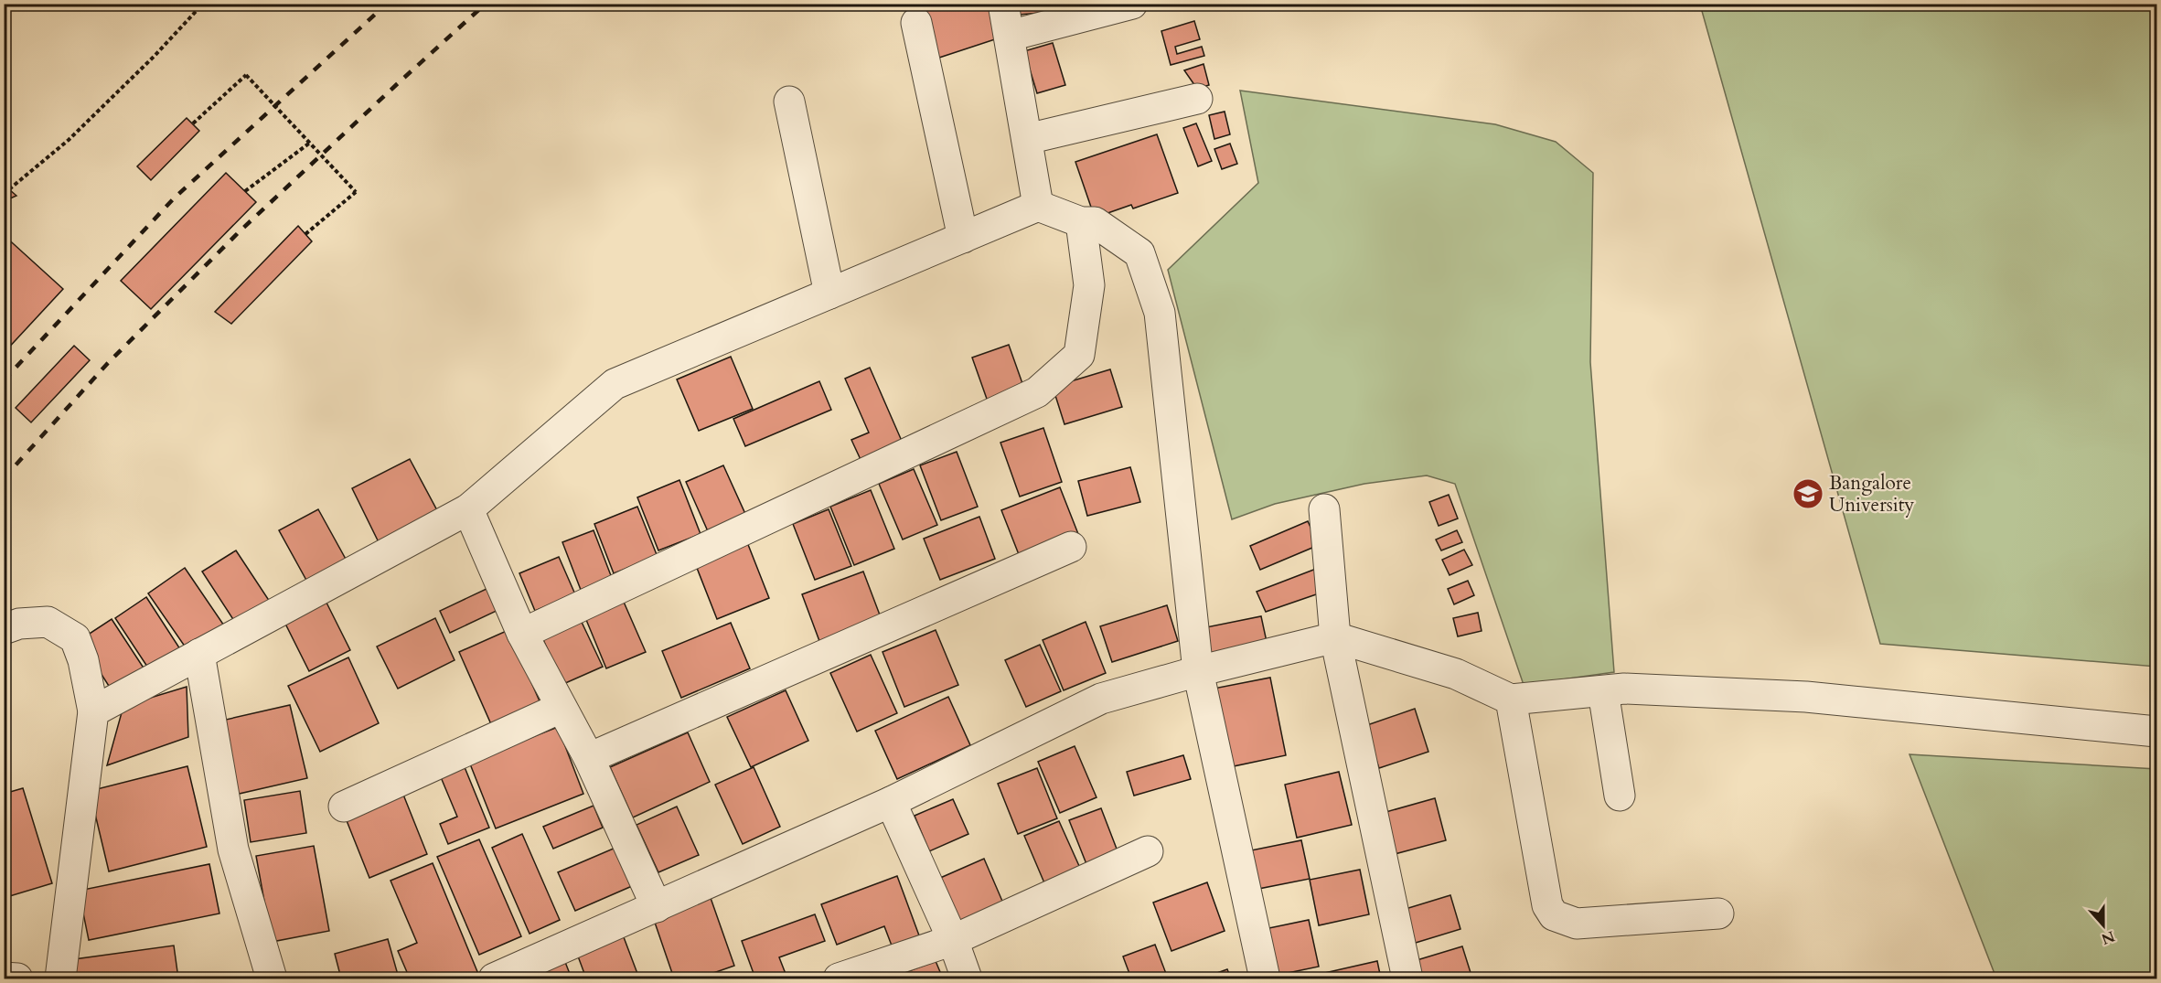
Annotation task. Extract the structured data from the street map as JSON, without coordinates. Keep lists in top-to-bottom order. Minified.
{"places":{"school or university":["Bangalore University"]},"north":"bottom"}
